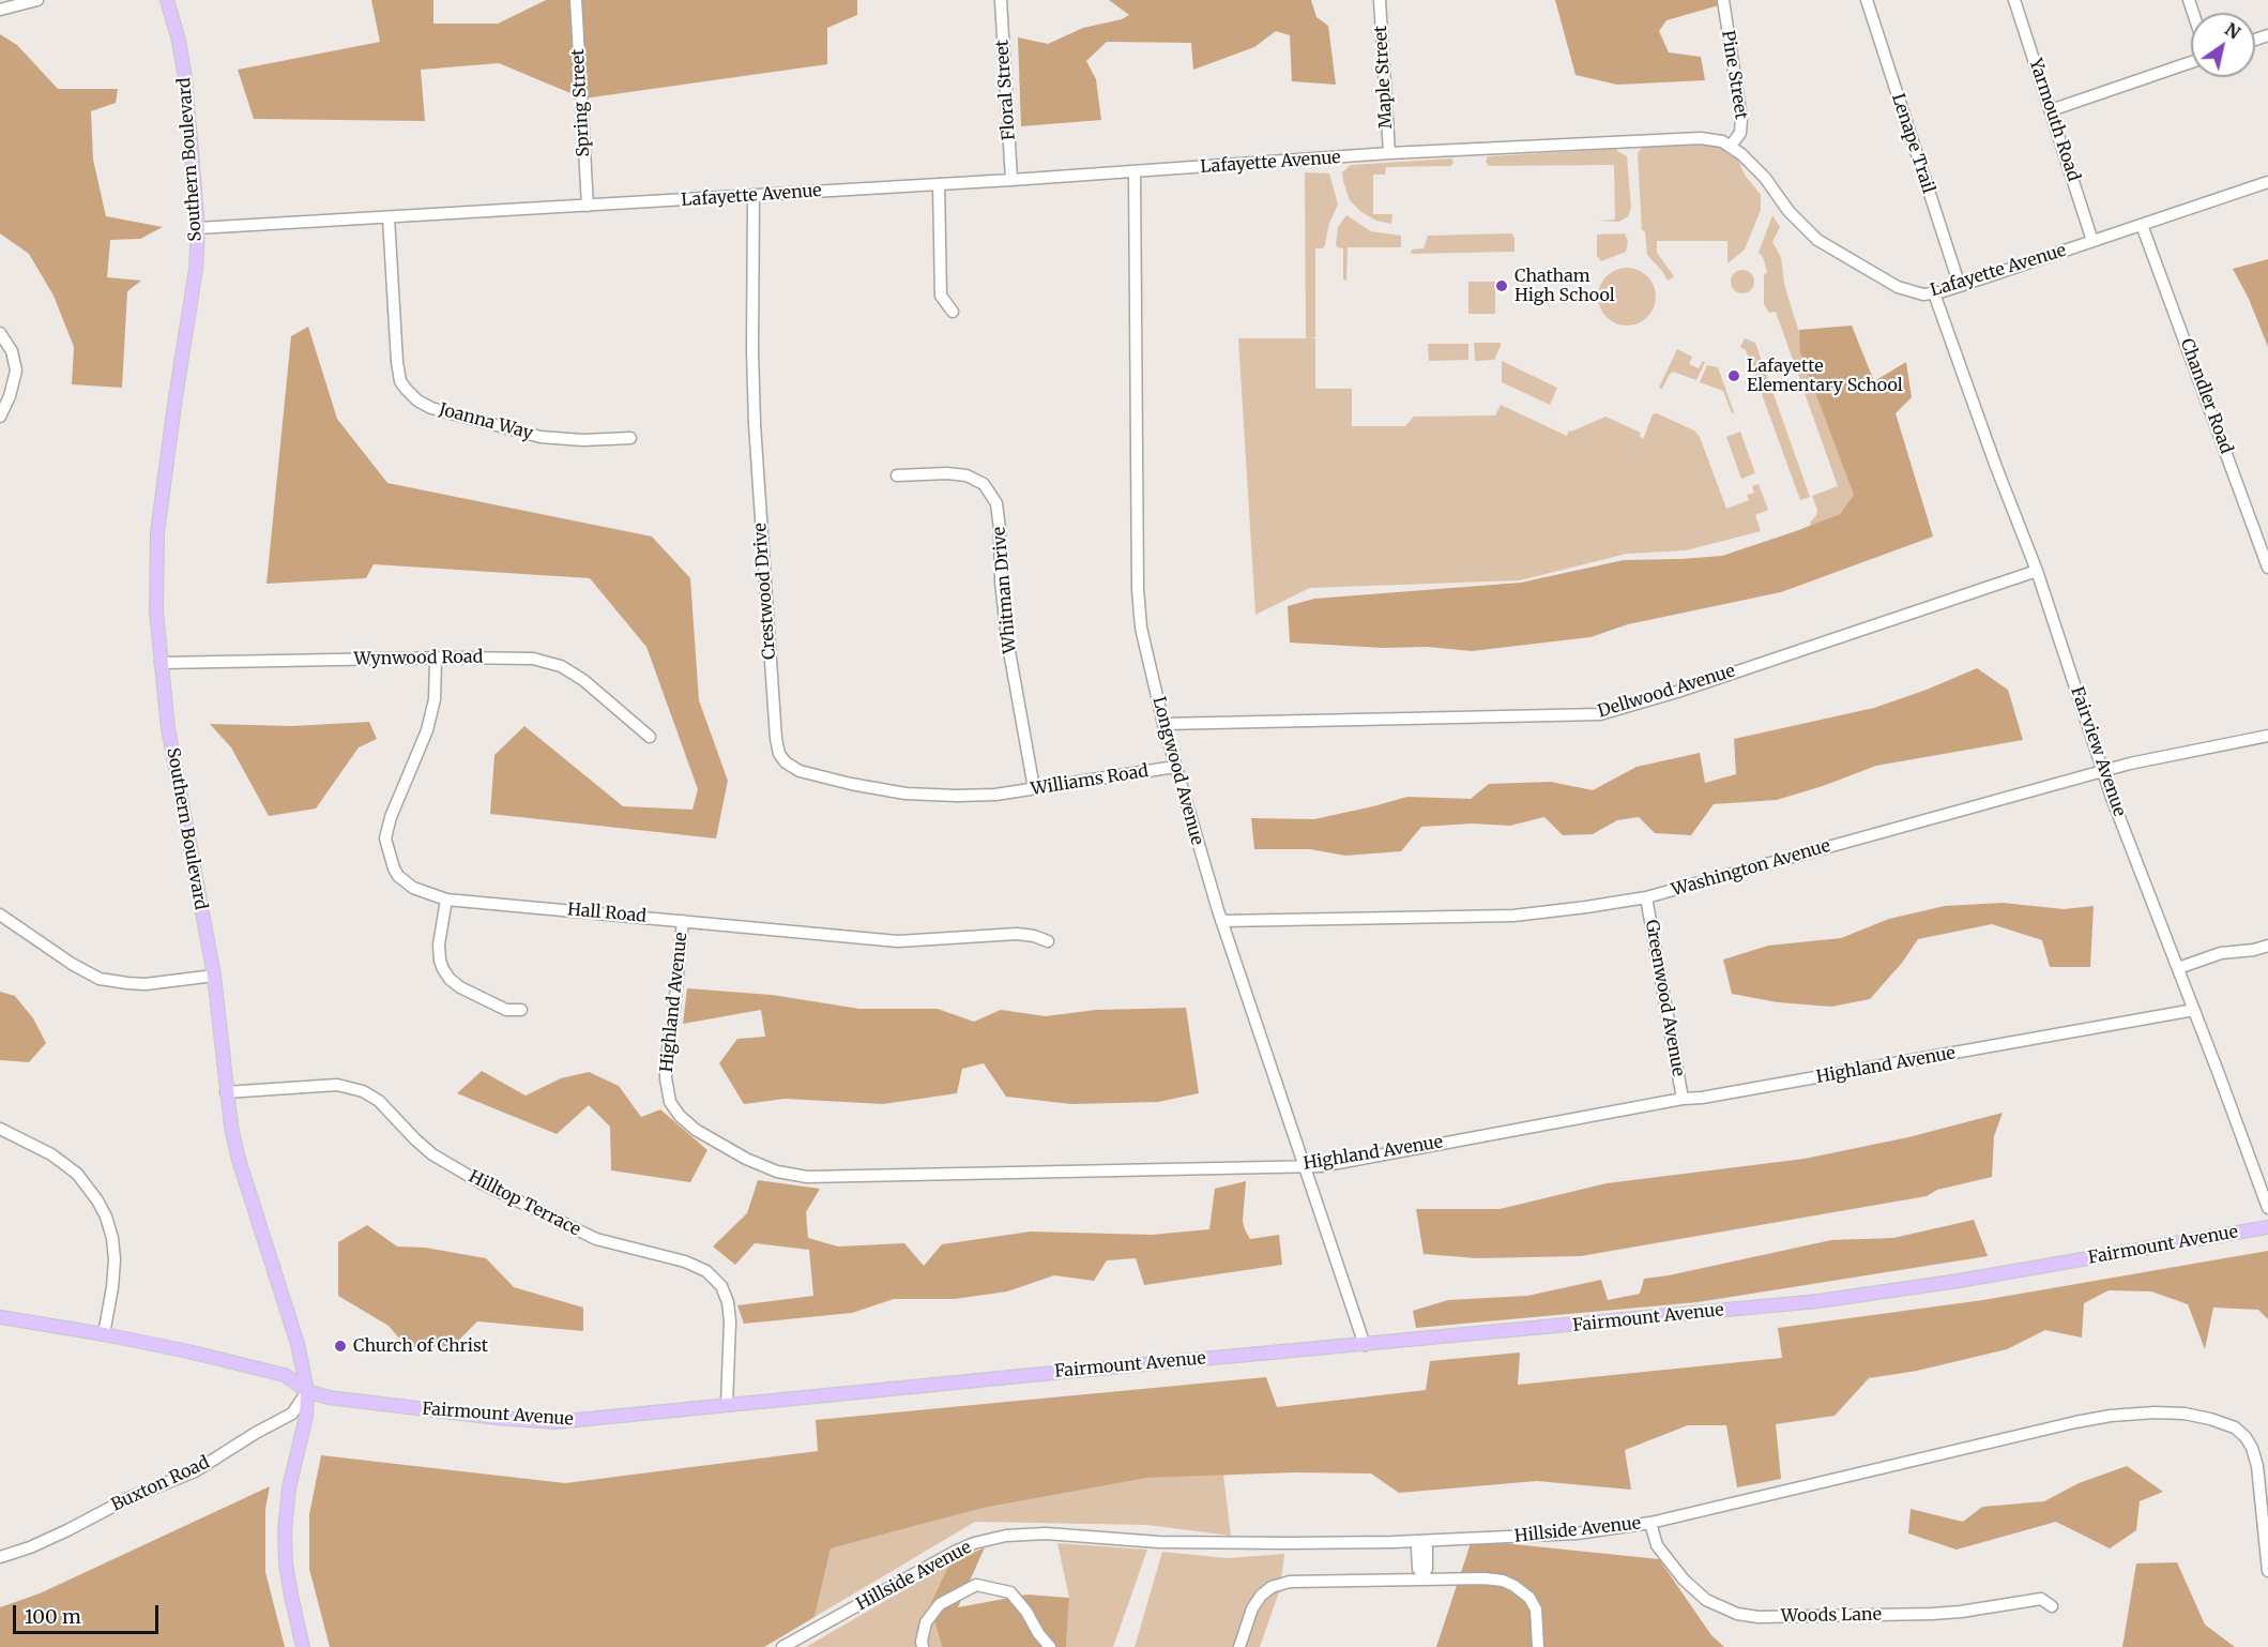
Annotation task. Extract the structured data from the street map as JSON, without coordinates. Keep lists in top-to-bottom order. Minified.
{"streets":{"main road":["Southern Boulevard","Fairmount Avenue"],"street":["Pine Street","Maple Street","Floral Street","Spring Street","Yarmouth Road","Lenape Trail","Lafayette Avenue","Chandler Road","Joanna Way","Whitman Drive","Crestwood Drive","Wynwood Road","Dellwood Avenue","Fairview Avenue","Longwood Avenue","Williams Road","Washington Avenue","Hall Road","Greenwood Avenue","Highland Avenue","Hilltop Terrace","Buxton Road","Hillside Avenue","Woods Lane"]},"crossings":[["Pine Street","Lafayette Avenue"],["Maple Street","Lafayette Avenue"],["Floral Street","Lafayette Avenue"],["Spring Street","Lafayette Avenue"],["Yarmouth Road","Lafayette Avenue"],["Lenape Trail","Lafayette Avenue"],["Southern Boulevard","Lafayette Avenue"],["Southern Boulevard","Wynwood Road"],["Southern Boulevard","Hilltop Terrace"],["Southern Boulevard","Fairmount Avenue"],["Southern Boulevard","Buxton Road"],["Lafayette Avenue","Chandler Road"],["Lafayette Avenue","Joanna Way"],["Lafayette Avenue","Crestwood Drive"],["Lafayette Avenue","Fairview Avenue"],["Lafayette Avenue","Longwood Avenue"],["Whitman Drive","Williams Road"],["Crestwood Drive","Williams Road"],["Wynwood Road","Hall Road"],["Dellwood Avenue","Fairview Avenue"],["Dellwood Avenue","Longwood Avenue"],["Fairview Avenue","Washington Avenue"],["Fairview Avenue","Highland Avenue"],["Longwood Avenue","Williams Road"],["Longwood Avenue","Washington Avenue"],["Longwood Avenue","Highland Avenue"],["Longwood Avenue","Fairmount Avenue"],["Washington Avenue","Greenwood Avenue"],["Hall Road","Highland Avenue"],["Greenwood Avenue","Highland Avenue"],["Hilltop Terrace","Fairmount Avenue"],["Fairmount Avenue","Buxton Road"],["Hillside Avenue","Woods Lane"]],"places":["Chatham High School","Lafayette Elementary School","Church of Christ"],"scale_bar":"100 m","north":"top right"}
